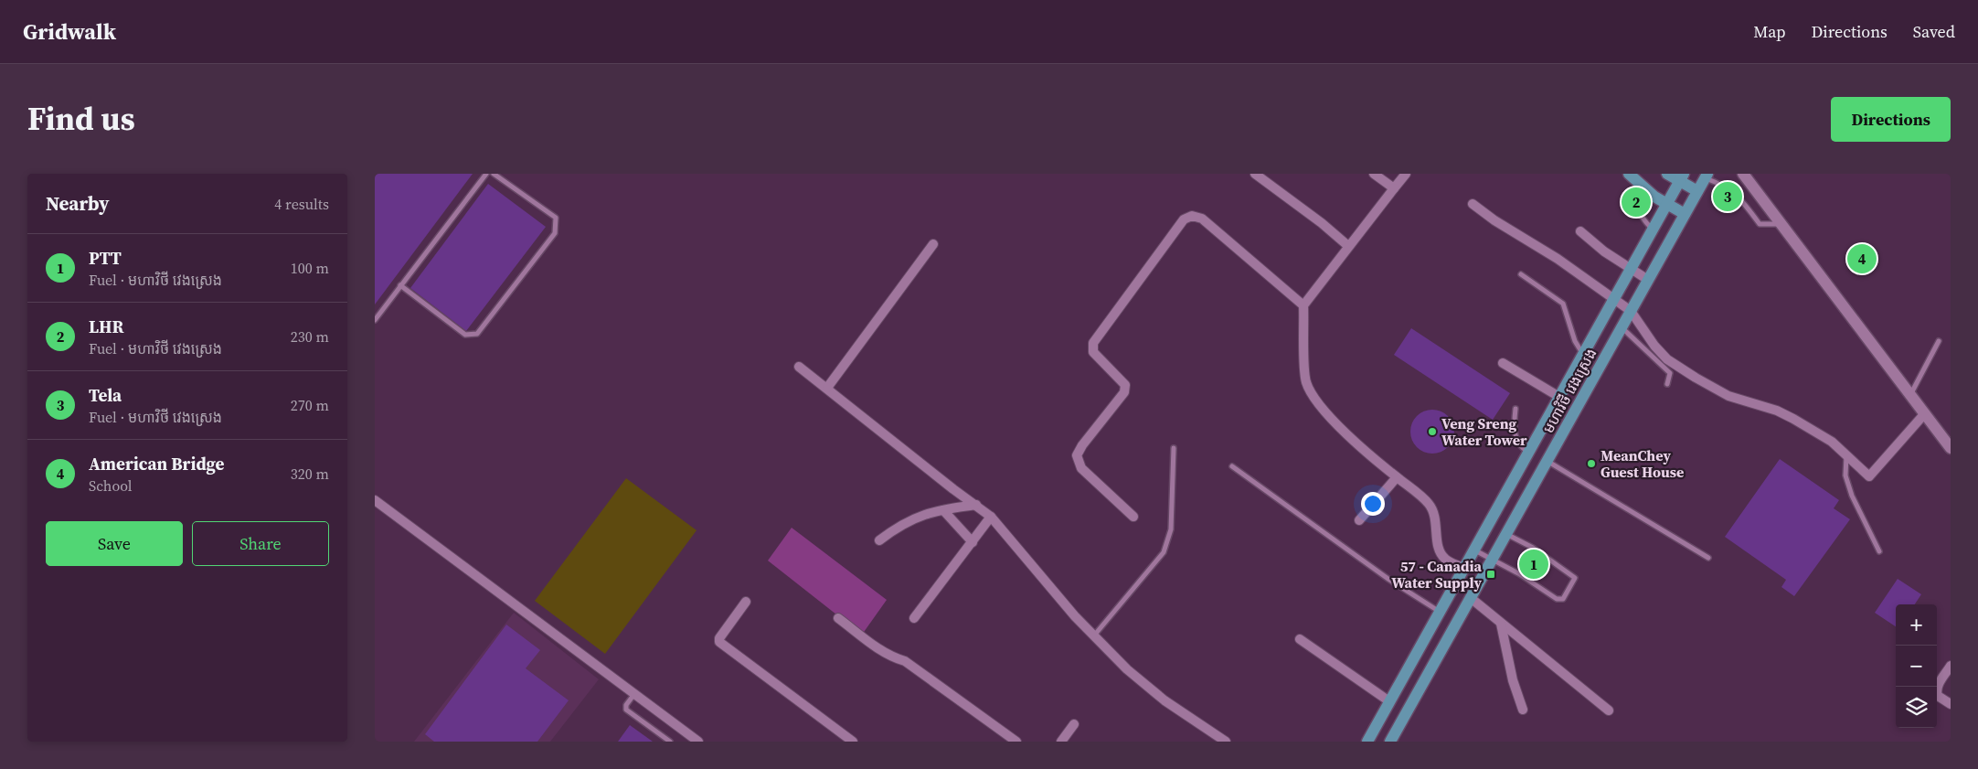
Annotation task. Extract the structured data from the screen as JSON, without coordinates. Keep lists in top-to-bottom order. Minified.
{"streets":{"main road":["មហាវិថី វេងស្រេង"]},"places":{"other":["Veng Sreng Water Tower","MeanChey Guest House"],"transit":["57 - Canadia Water Supply"]},"page":{"header":"Gridwalk","nav":["Map","Directions","Saved"],"title":"Find us","buttons":["Directions",["Save","Share"]],"heading":["Nearby","4 results"],"pins":["3","2","4","1"],"list":[{"mark":"1","name":"PTT","note":"Fuel · មហាវិថី វេងស្រេង","value":"100 m"},{"mark":"2","name":"LHR","note":"Fuel · មហាវិថី វេងស្រេង","value":"230 m"},{"mark":"3","name":"Tela","note":"Fuel · មហាវិថី វេងស្រេង","value":"270 m"},{"mark":"4","name":"American Bridge","note":"School","value":"320 m"}],"map_buttons":["+","−"]}}
